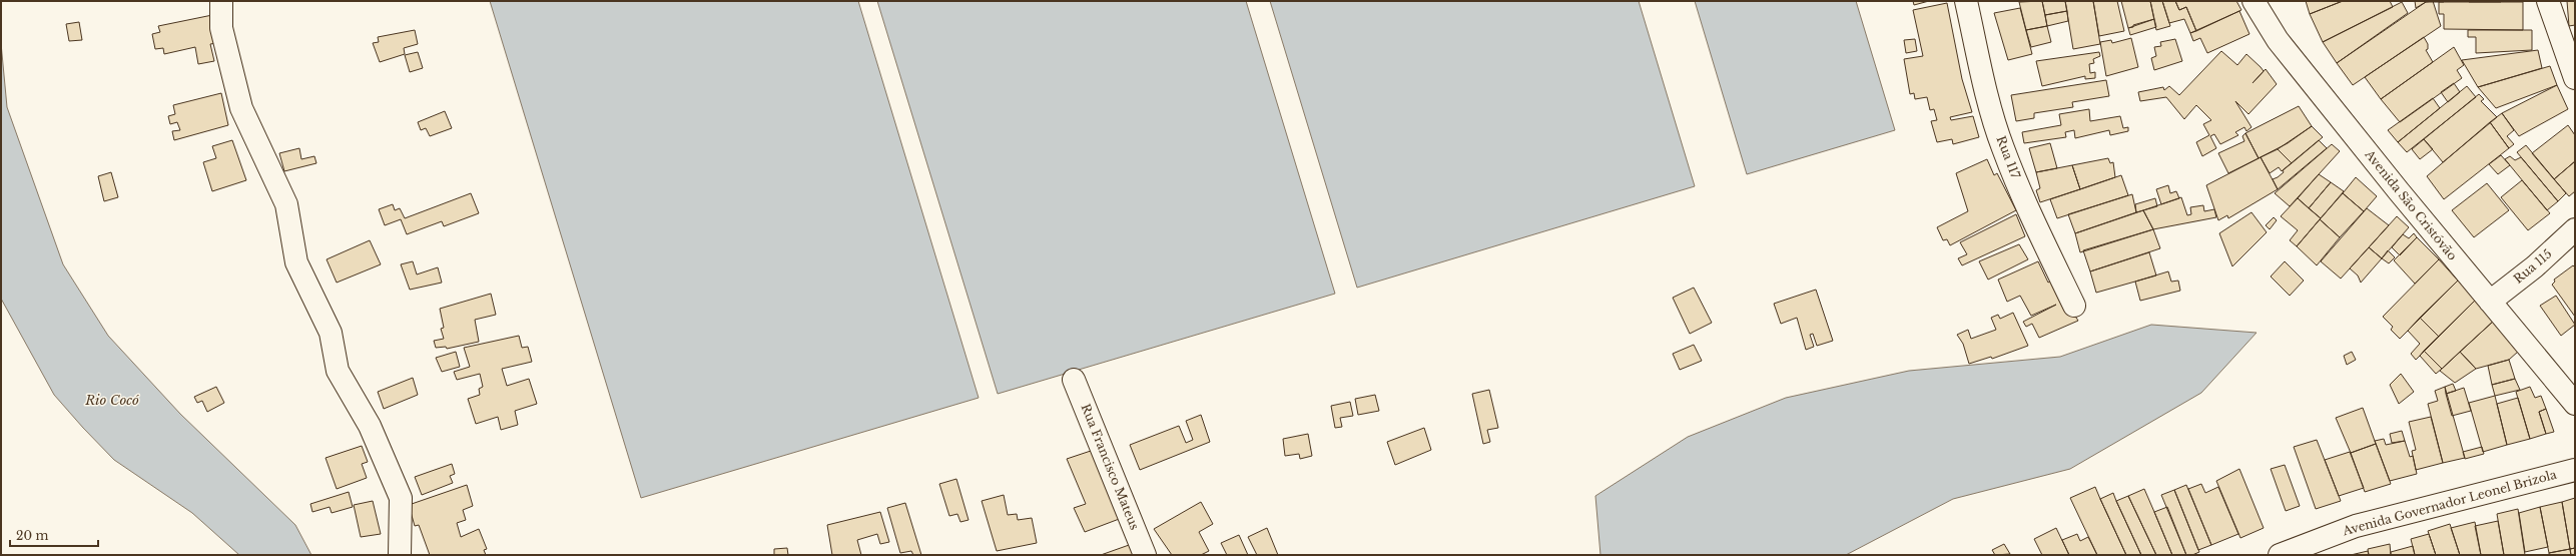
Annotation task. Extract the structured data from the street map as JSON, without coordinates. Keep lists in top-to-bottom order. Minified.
{"streets":{"street":["Rua 117","Avenida São Cristóvão","Rua 115","Rua Francisco Mateus","Avenida Governador Leonel Brizola"]},"crossings":[["Avenida São Cristóvão","Rua 115"]],"water":["Rio Cocó"],"scale_bar":"20 m"}
